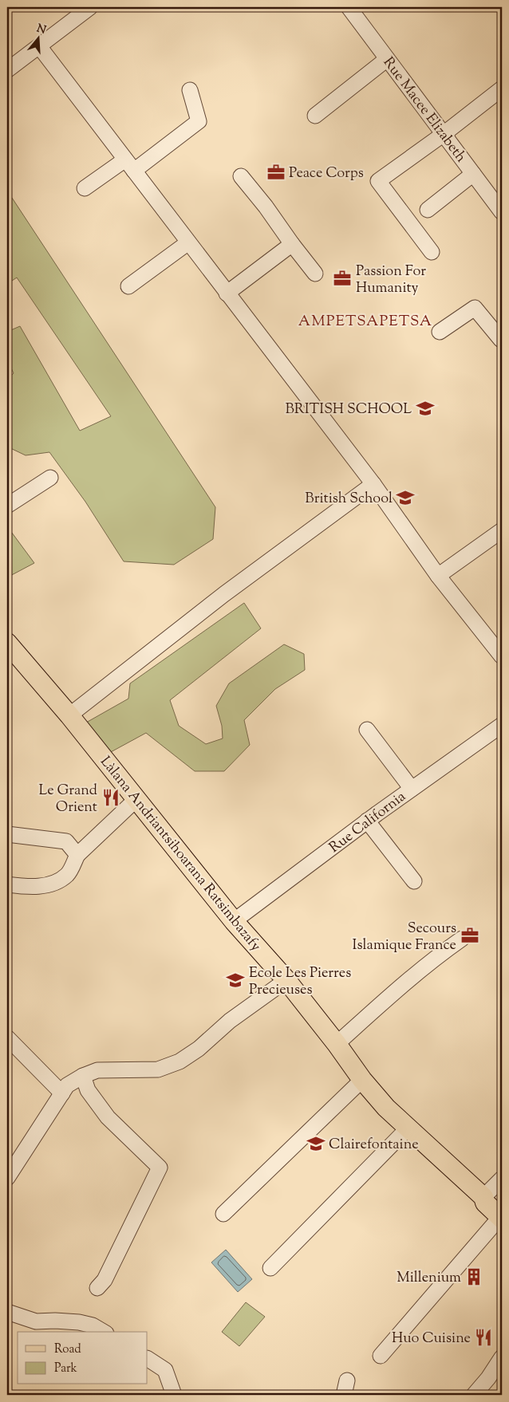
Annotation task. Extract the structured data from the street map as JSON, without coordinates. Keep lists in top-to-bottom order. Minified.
{"streets":{"main road":["Làlana Andriantsihoarana Ratsimbazafy"],"street":["Rue Macee Elizabeth","Rue California"]},"crossings":[["Rue California","Làlana Andriantsihoarana Ratsimbazafy"]],"districts":["AMPETSAPETSA"],"places":{"office":["Peace Corps","Passion For Humanity","Secours Islamique France"],"school or university":["BRITISH SCHOOL","British School","Ecole Les Pierres Precieuses","Clairefontaine"],"restaurant":["Le Grand Orient","Huo Cuisine"],"building":["Millenium"]},"legend":["Road","Park"],"north":"top"}
